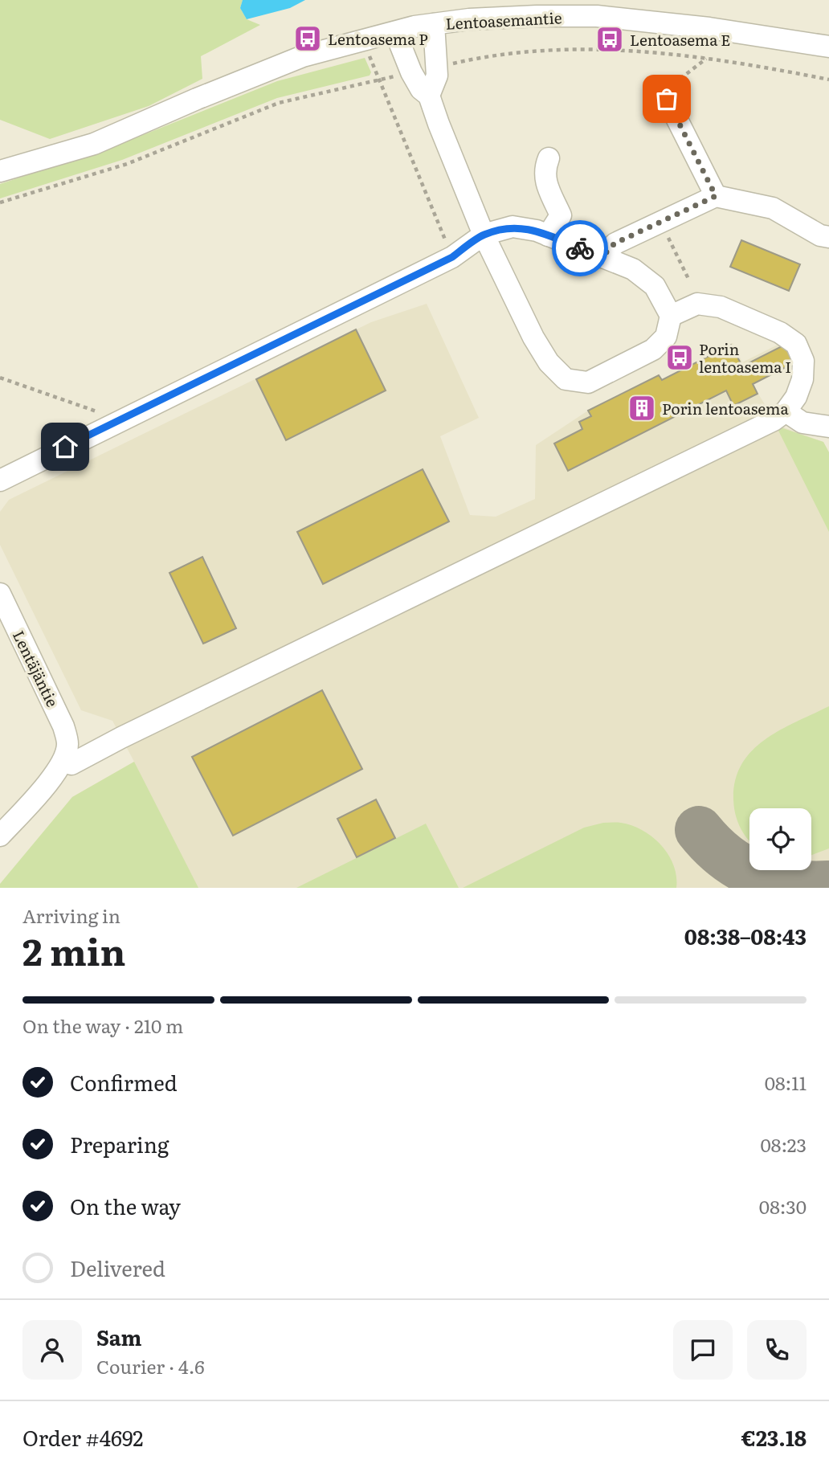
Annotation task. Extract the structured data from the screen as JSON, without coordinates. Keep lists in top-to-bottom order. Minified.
{"streets":{"street":["Lentoasemantie","Lentäjäntie"]},"places":{"bus stop":["Lentoasema P","Lentoasema E","Porin lentoasema I"],"building":["Porin lentoasema"]},"page":{"heading":["2 min","Arriving in","08:38–08:43"],"panel":["Sam","Courier · 4.6","Order #4692","€23.18"],"bar":"On the way · 210 m","list":[["Confirmed","08:11"],["Preparing","08:23"],["On the way","08:30"],"Delivered"]}}
